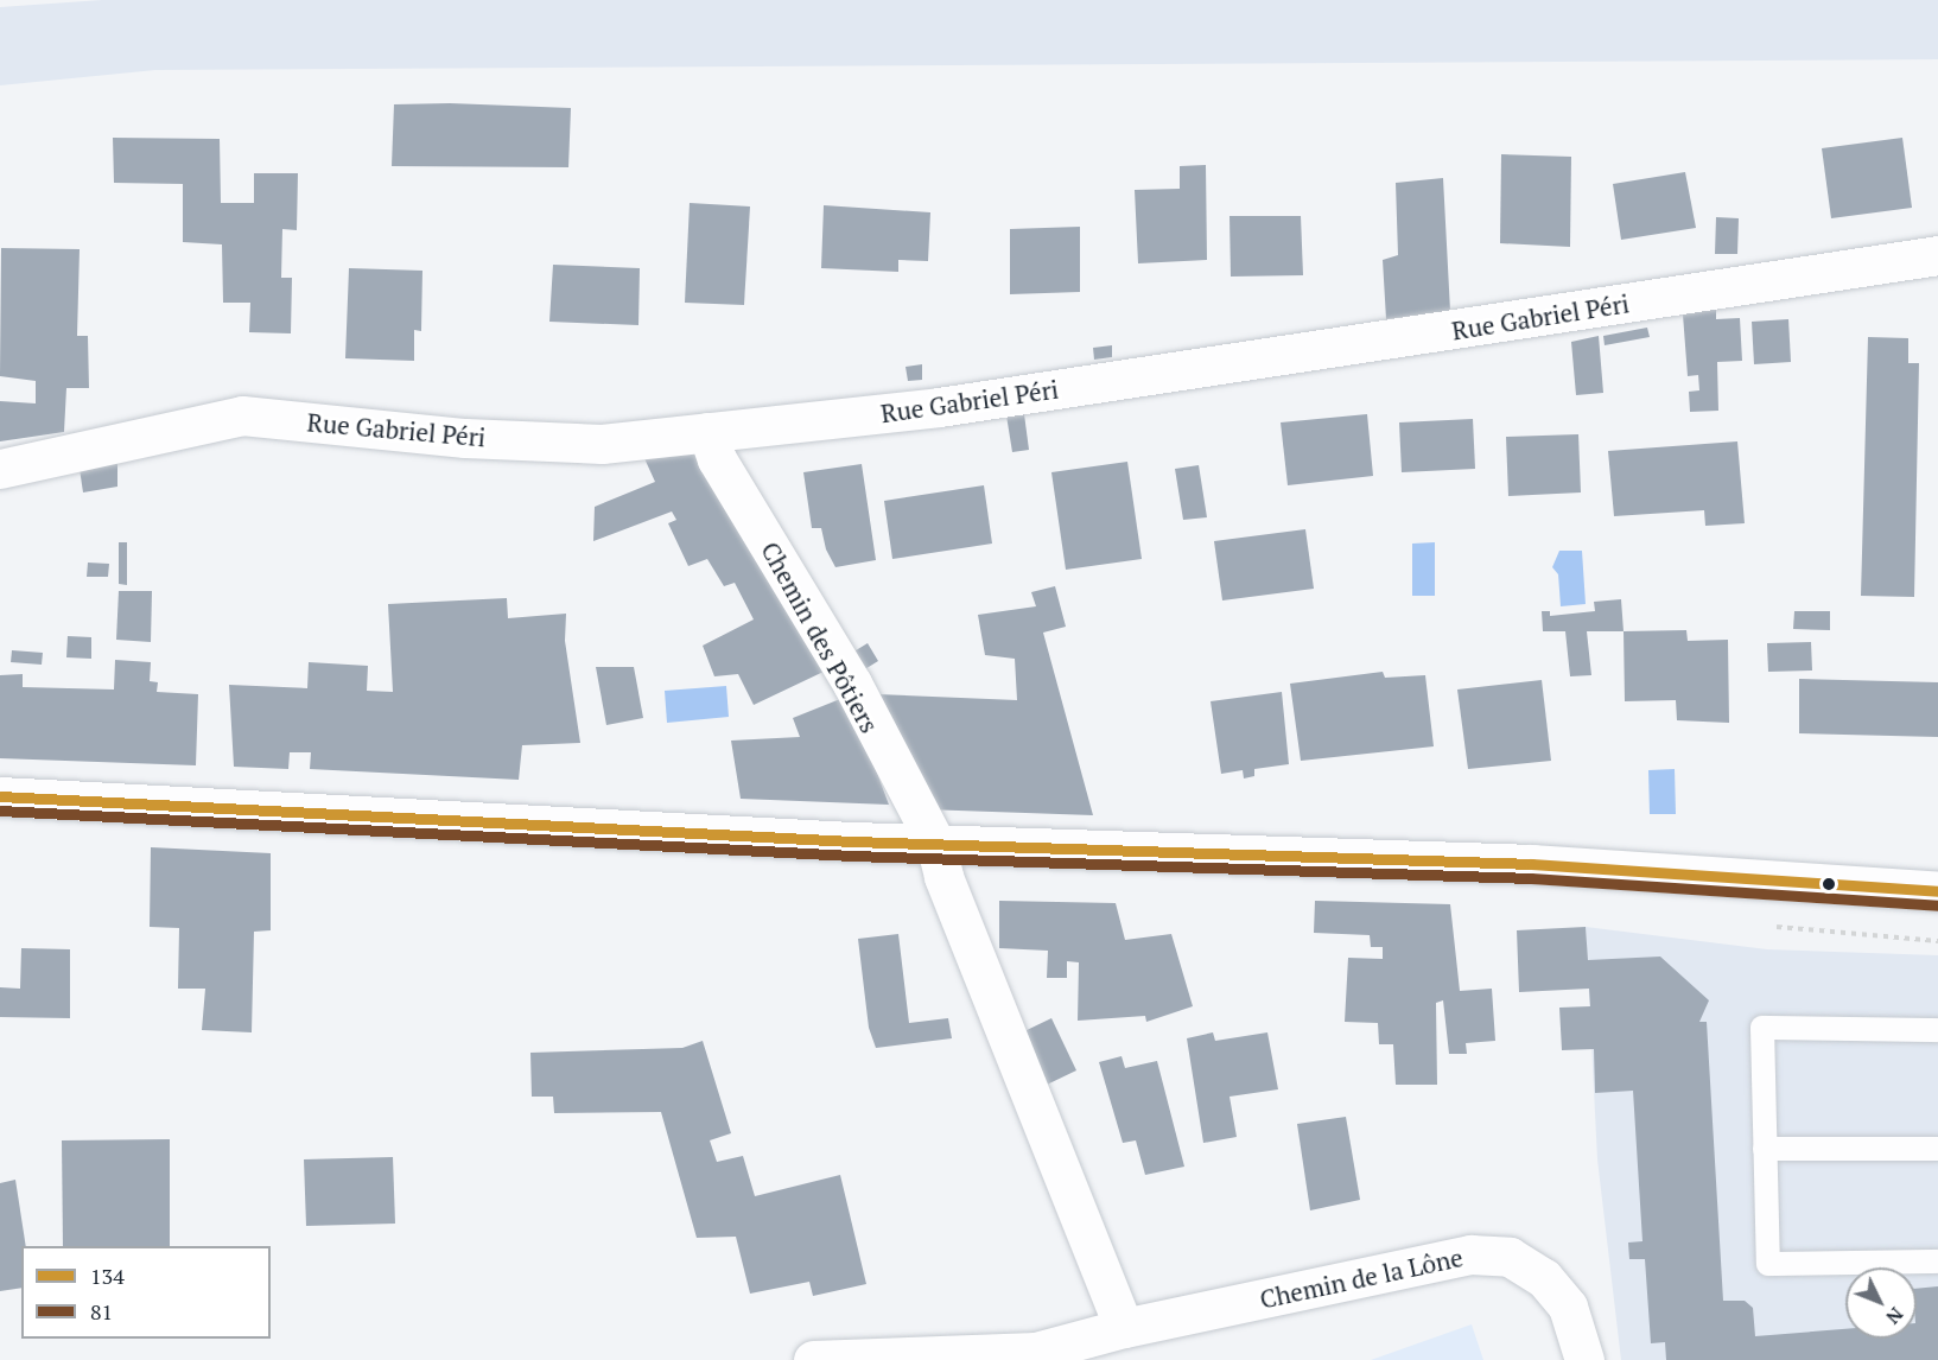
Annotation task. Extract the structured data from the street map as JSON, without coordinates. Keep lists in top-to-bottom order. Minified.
{"streets":{"street":["Rue Gabriel Péri","Chemin des Pôtiers","Chemin de la Lône"]},"crossings":[["Rue Gabriel Péri","Chemin des Pôtiers"]],"lines":["transit line 134","transit line 81"],"legend":["134","81"],"north":"bottom right"}
